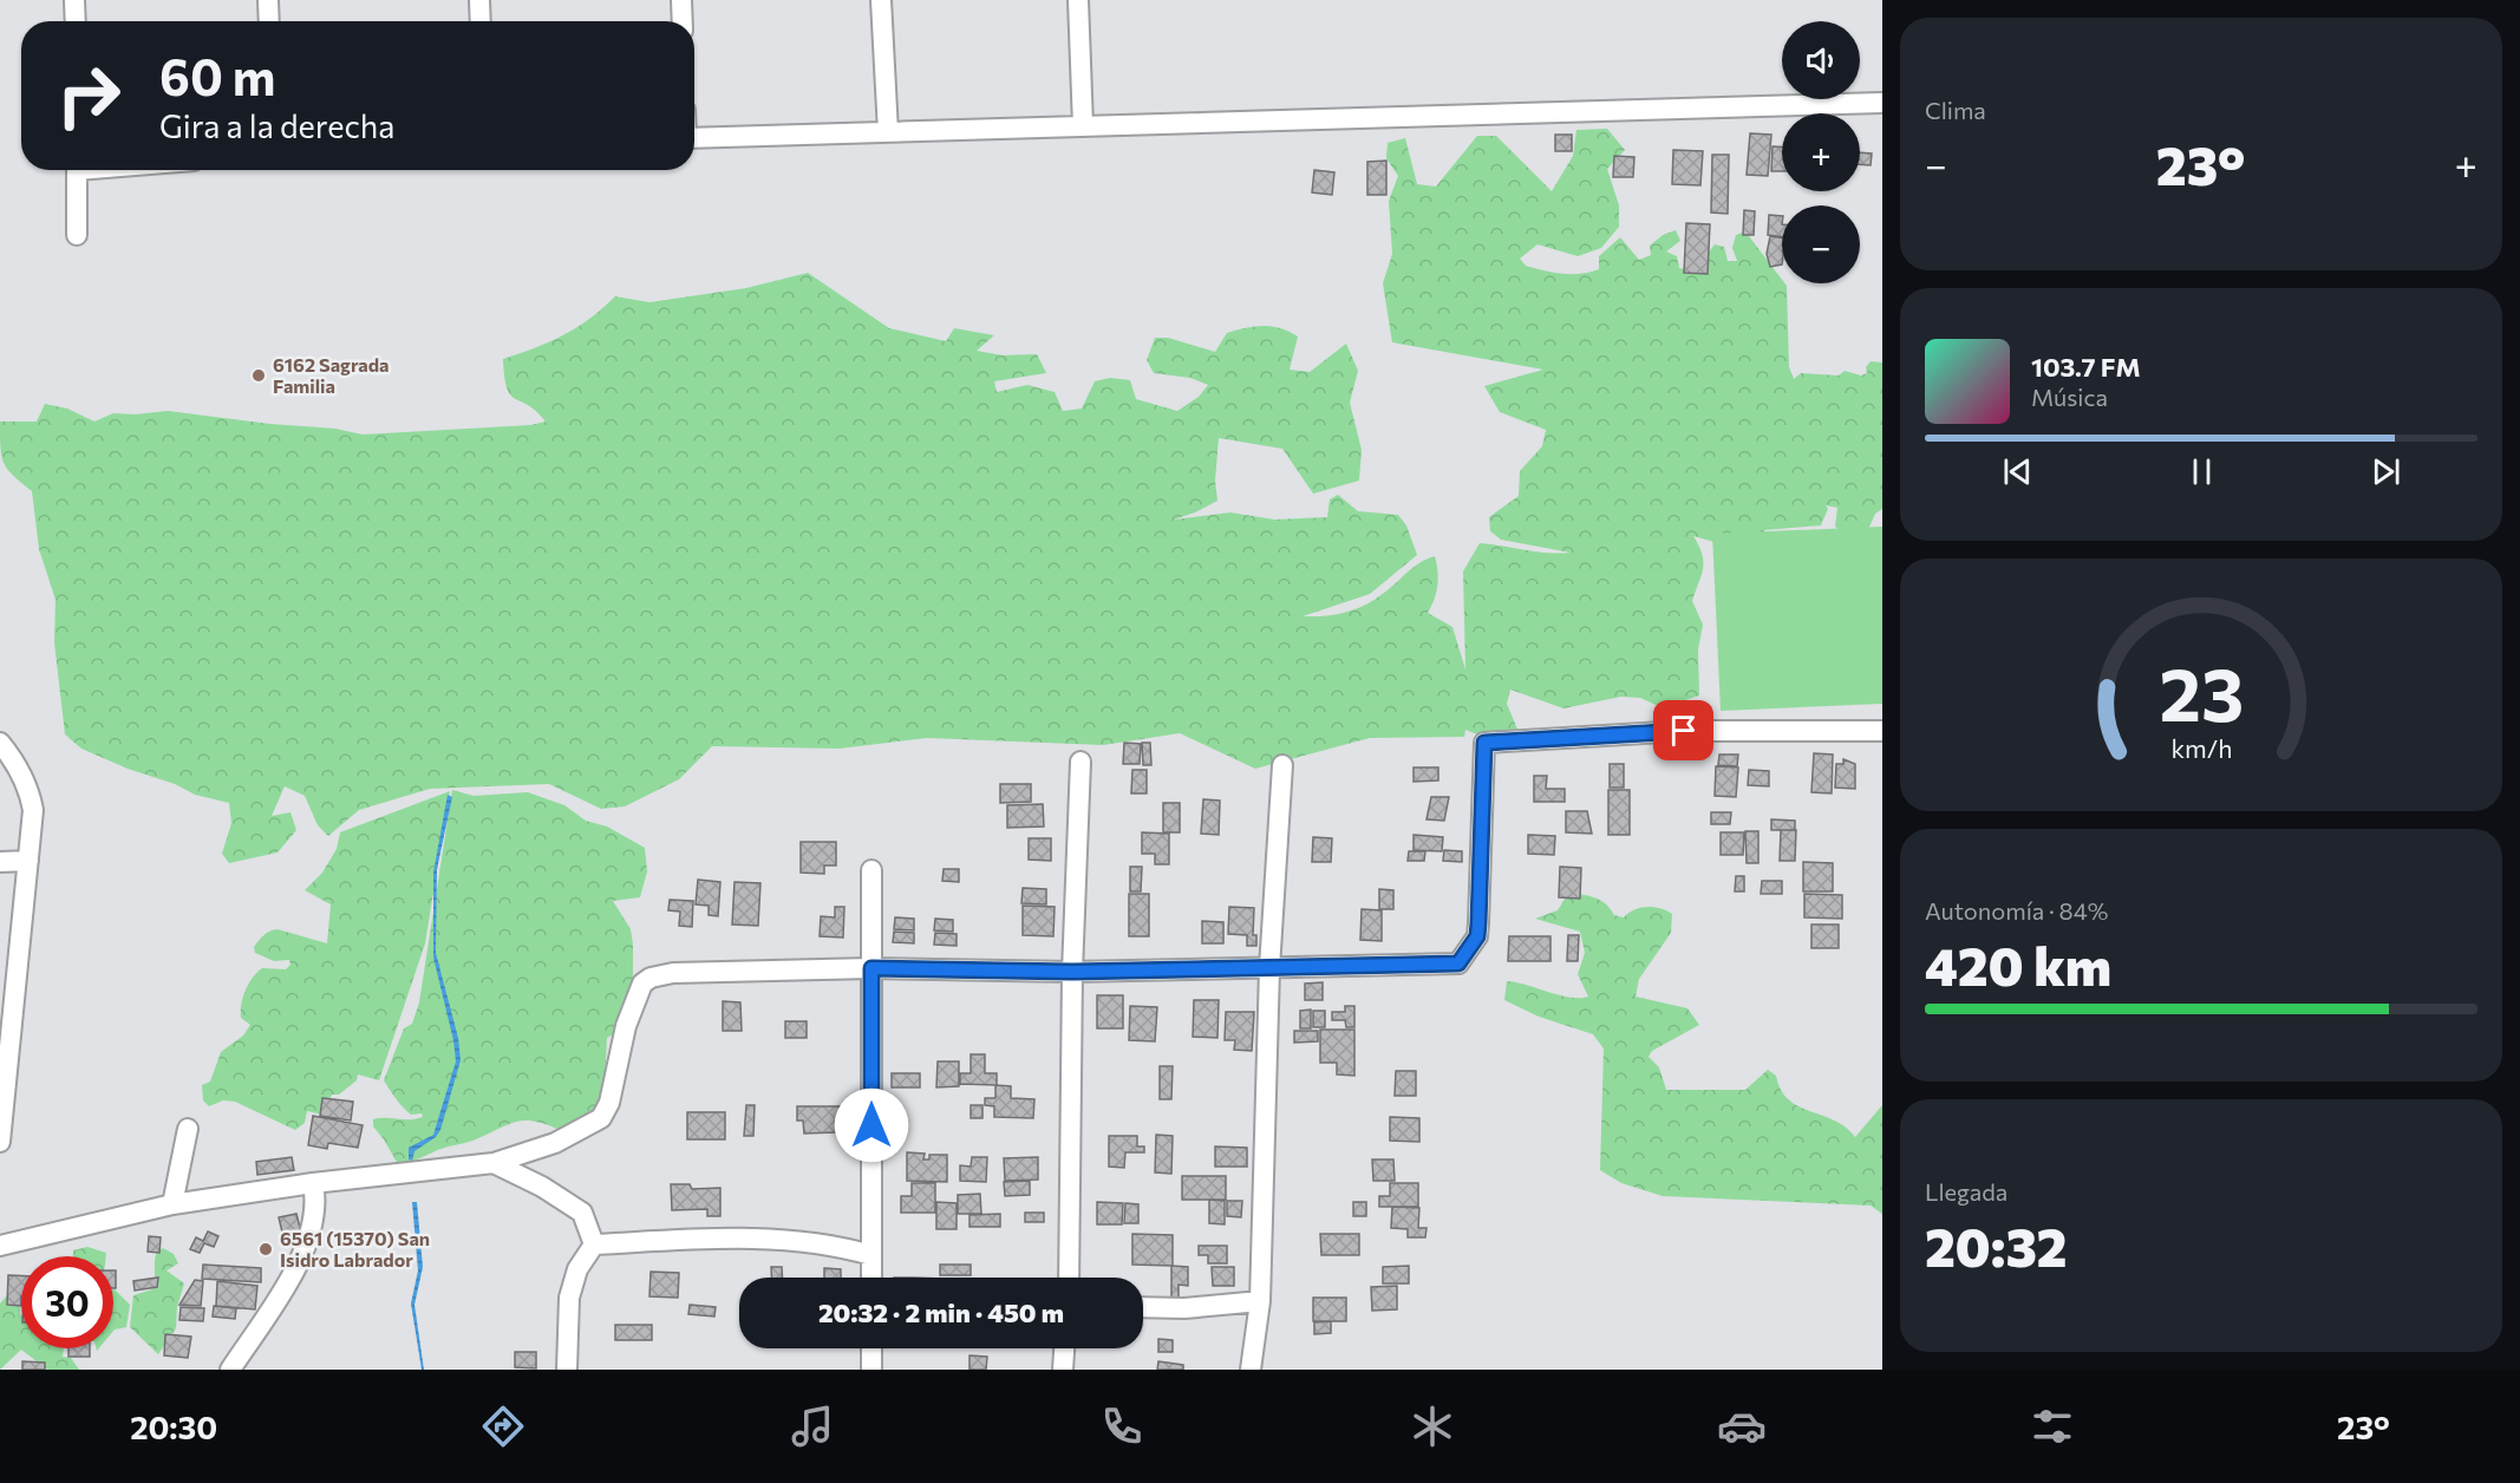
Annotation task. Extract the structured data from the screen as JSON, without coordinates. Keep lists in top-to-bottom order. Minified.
{"places":["6162 Sagrada Familia","6561 (15370) San Isidro Labrador"],"page":{"tile":["Clima",["Autonomía · 84%","420 km"],["Llegada","20:32"]],"map_buttons":["+","−"],"turn":["60 m","Gira a la derecha"],"heat":["−","23°","+"],"song":["103.7 FM","Música"],"limit":"30","trip":"20:32 · 2 min · 450 m","tabs":["20:30","23°"],"gauge":["23","km/h"]}}
